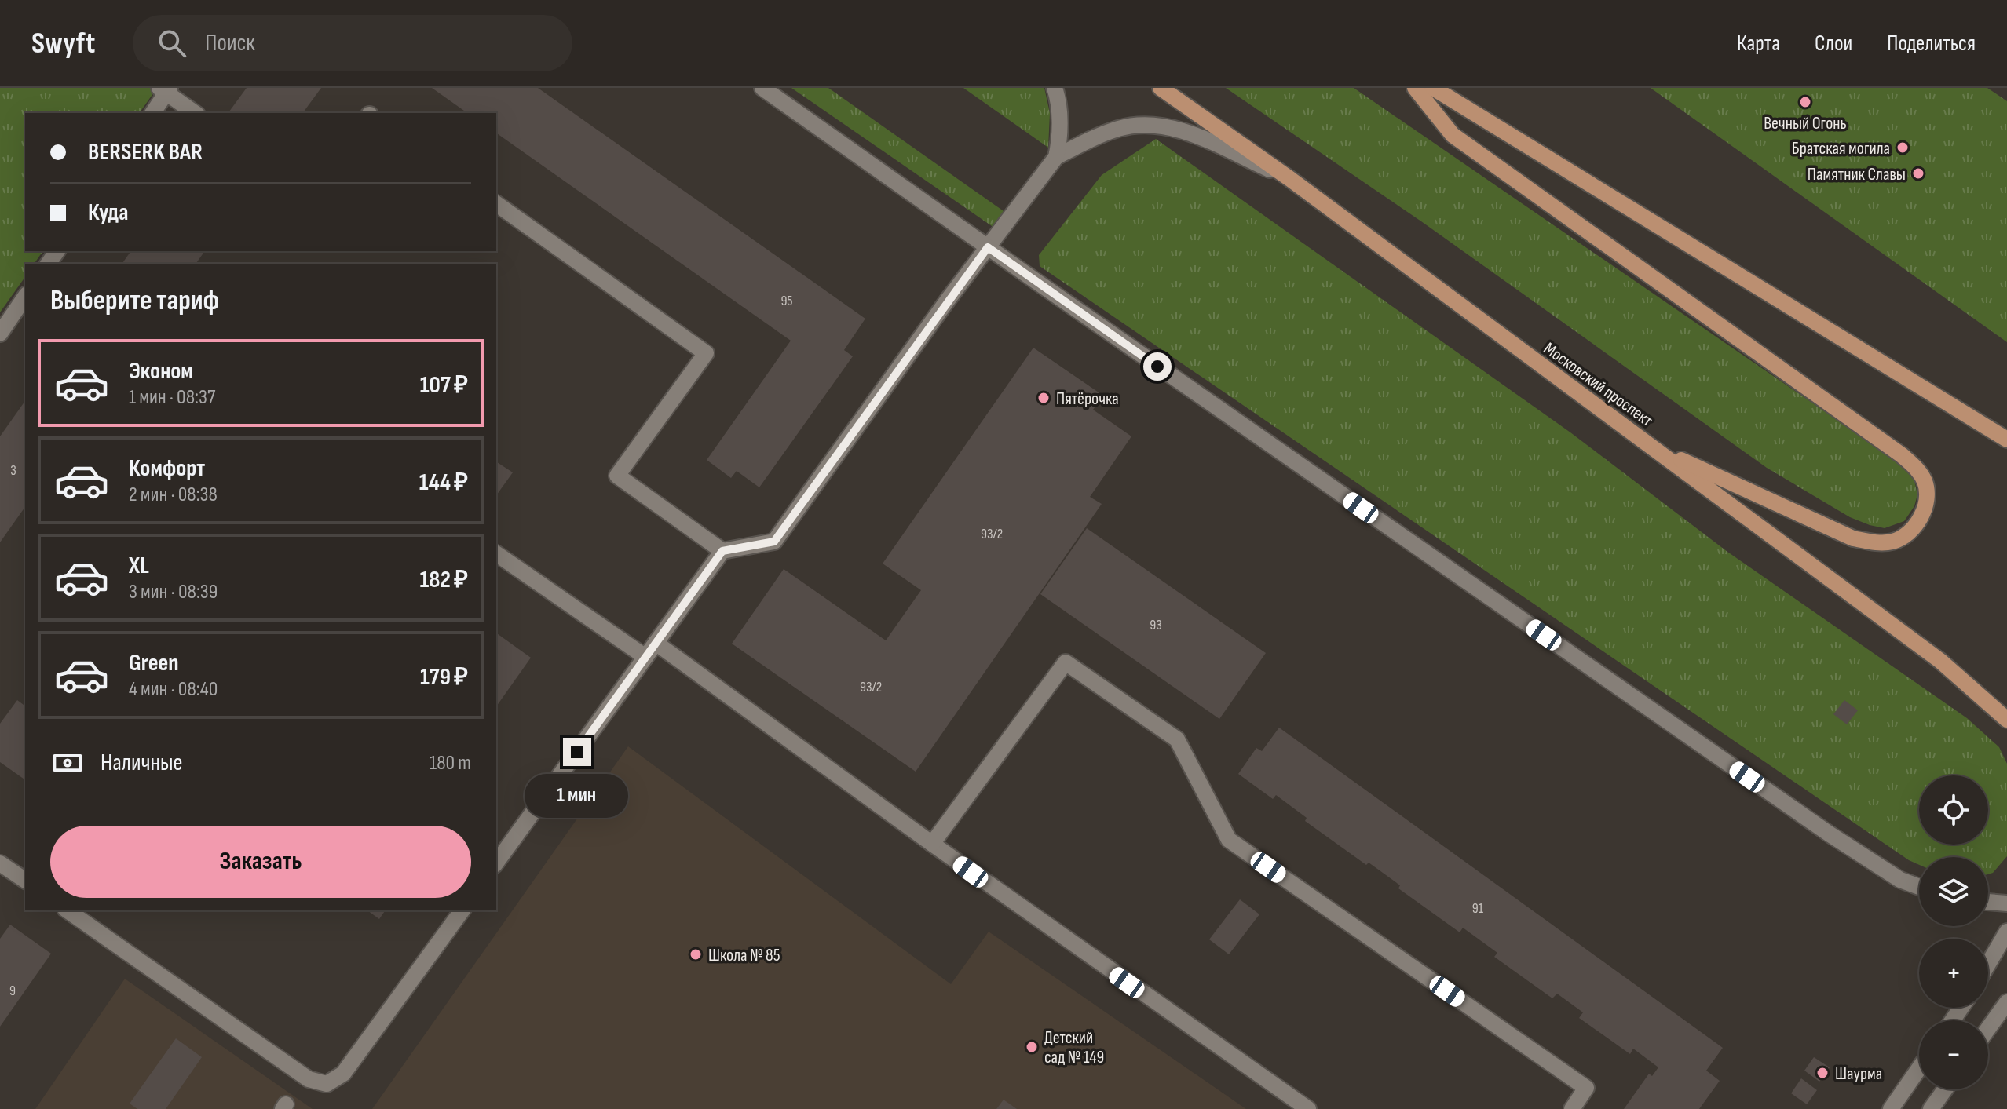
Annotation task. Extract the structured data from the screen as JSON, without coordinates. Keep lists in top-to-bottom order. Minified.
{"streets":{"main road":["Московский проспект"]},"places":["Вечный Огонь","Братская могила","Памятник Славы","Пятёрочка","Школа № 85","Детский сад № 149","Шаурма"],"house_numbers":["95","3","93/2","93","93/2","91","9"],"page":{"header":"Swyft","search":"Поиск","nav":["Карта","Слои","Поделиться"],"banner":["BERSERK BAR","Куда"],"heading":"Выберите тариф","list":[{"name":"Эконом","note":"1 мин · 08:37","value":"107 ₽"},{"name":"Комфорт","note":"2 мин · 08:38","value":"144 ₽"},{"name":"XL","note":"3 мин · 08:39","value":"182 ₽"},{"name":"Green","note":"4 мин · 08:40","value":"179 ₽"}],"pay":["Наличные","180 m"],"bubble":"1 мин","map_buttons":["+","−"],"buttons":"Заказать"}}
